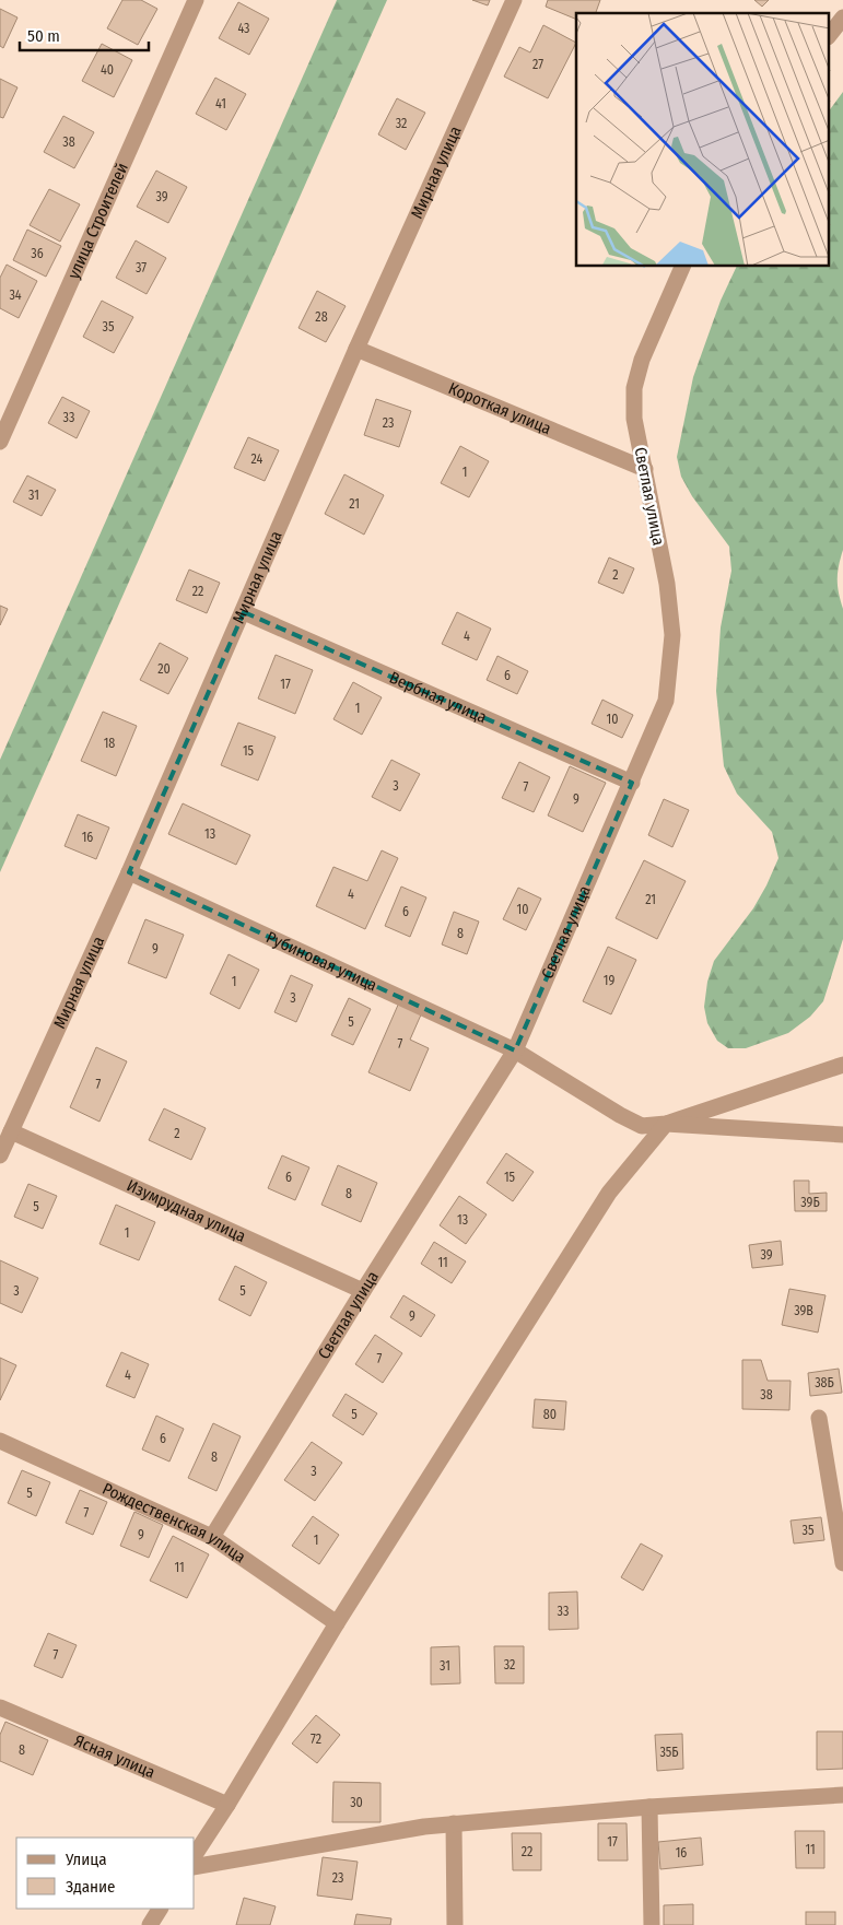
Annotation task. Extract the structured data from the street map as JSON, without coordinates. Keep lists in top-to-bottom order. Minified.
{"streets":{"street":["Мирная улица","улица Строителей","Короткая улица","Светлая улица","Вербная улица","Рубиновая улица","Изумрудная улица","Рождественская улица","Ясная улица"]},"crossings":[["Мирная улица","Короткая улица"],["Мирная улица","Вербная улица"],["Мирная улица","Рубиновая улица"],["Мирная улица","Изумрудная улица"],["Короткая улица","Светлая улица"],["Светлая улица","Вербная улица"],["Светлая улица","Рубиновая улица"],["Светлая улица","Изумрудная улица"],["Светлая улица","Рождественская улица"]],"house_numbers":["43","27","40","41","32","38","39","36","37","34","28","35","33","23","24","1","31","21","2","22","4","20","6","17","1","10","18","15","3","7","9","13","16","4","21","10","6","8","9","19","1","3","5","7","7","2","6","15","8","39Б","5","13","1","39","11","3","5","39В","9","7","4","38Б","38","5","80","6","8","3","5","7","35","9","1","11","33","7","32","31","72","8","35Б","30","17","11","22","16","23"],"legend":["Улица","Здание"],"scale_bar":"50 m"}
